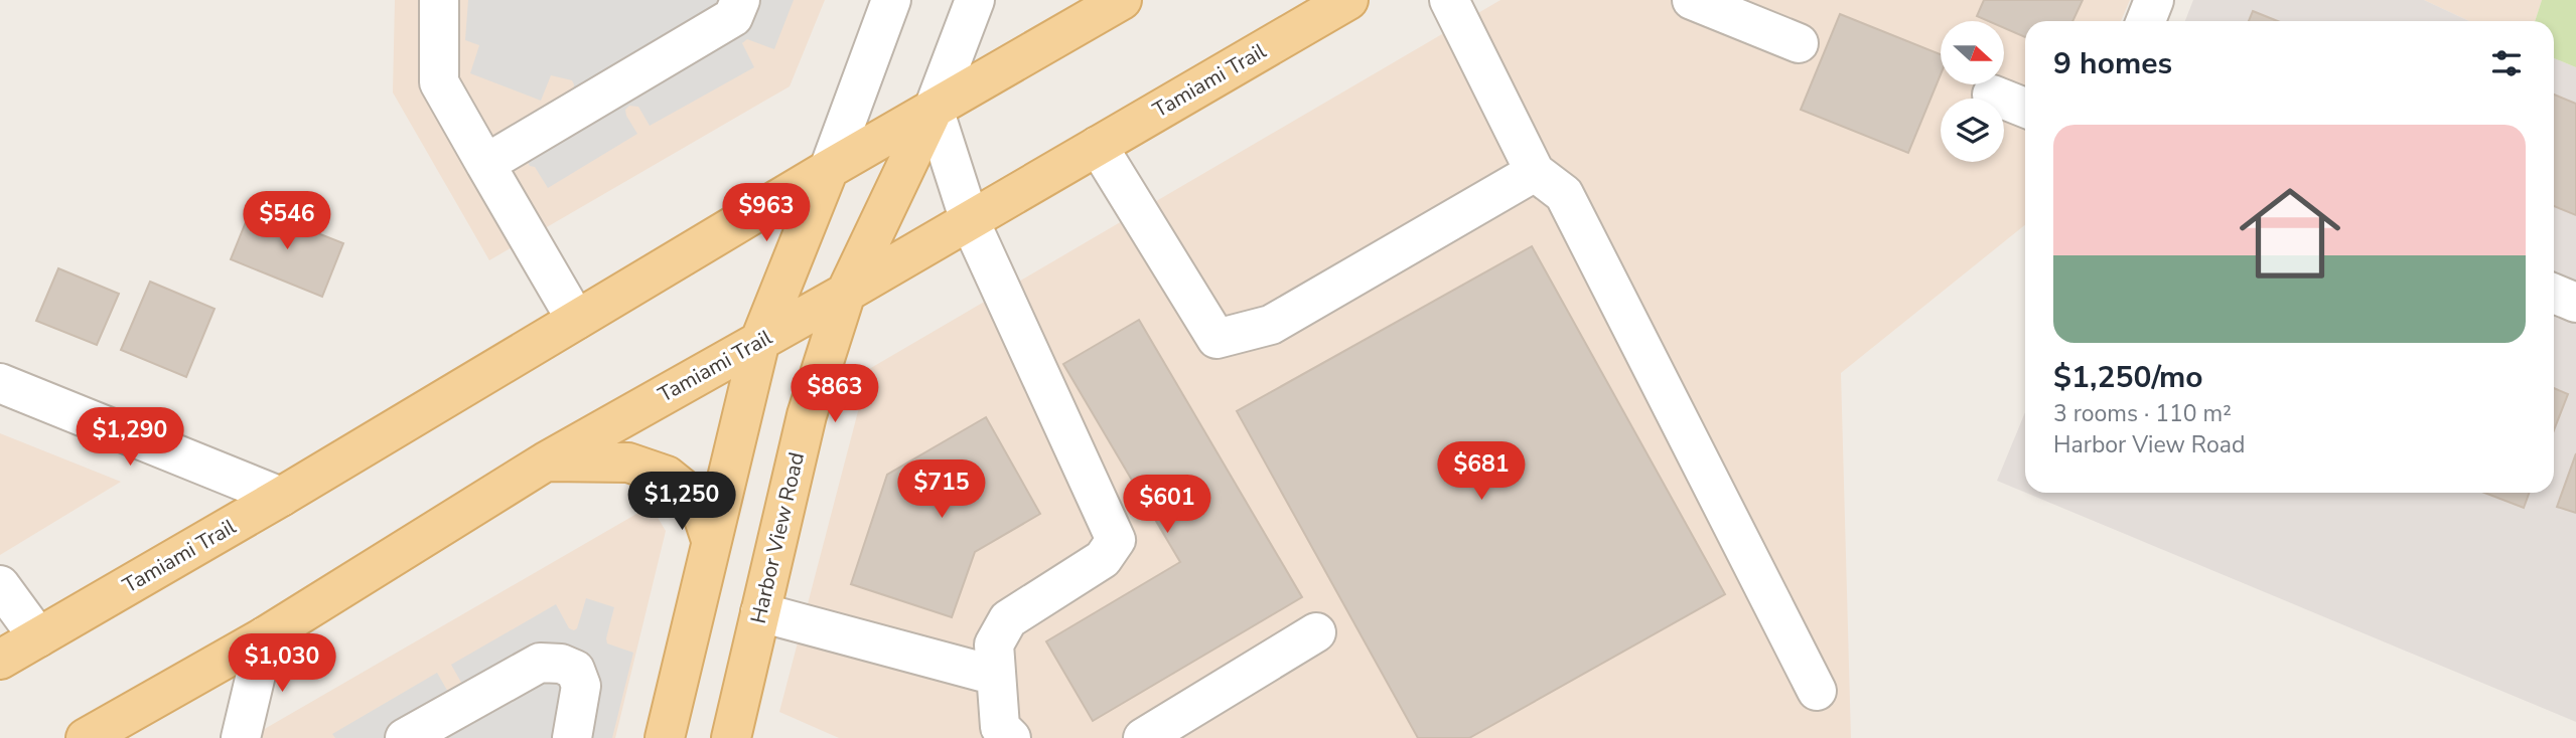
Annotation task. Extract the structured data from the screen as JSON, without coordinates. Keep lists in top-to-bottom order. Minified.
{"streets":{"main road":["Tamiami Trail","Harbor View Road"]},"crossings":[["Tamiami Trail","Harbor View Road"]],"north":"right","page":{"heading":"9 homes","list":[{"name":"$1,250/mo","note":"3 rooms · 110 m² · Harbor View Road"}],"price":["$963","$546","$863","$1,290","$681","$715","$1,250","$601","$1,030"]}}
